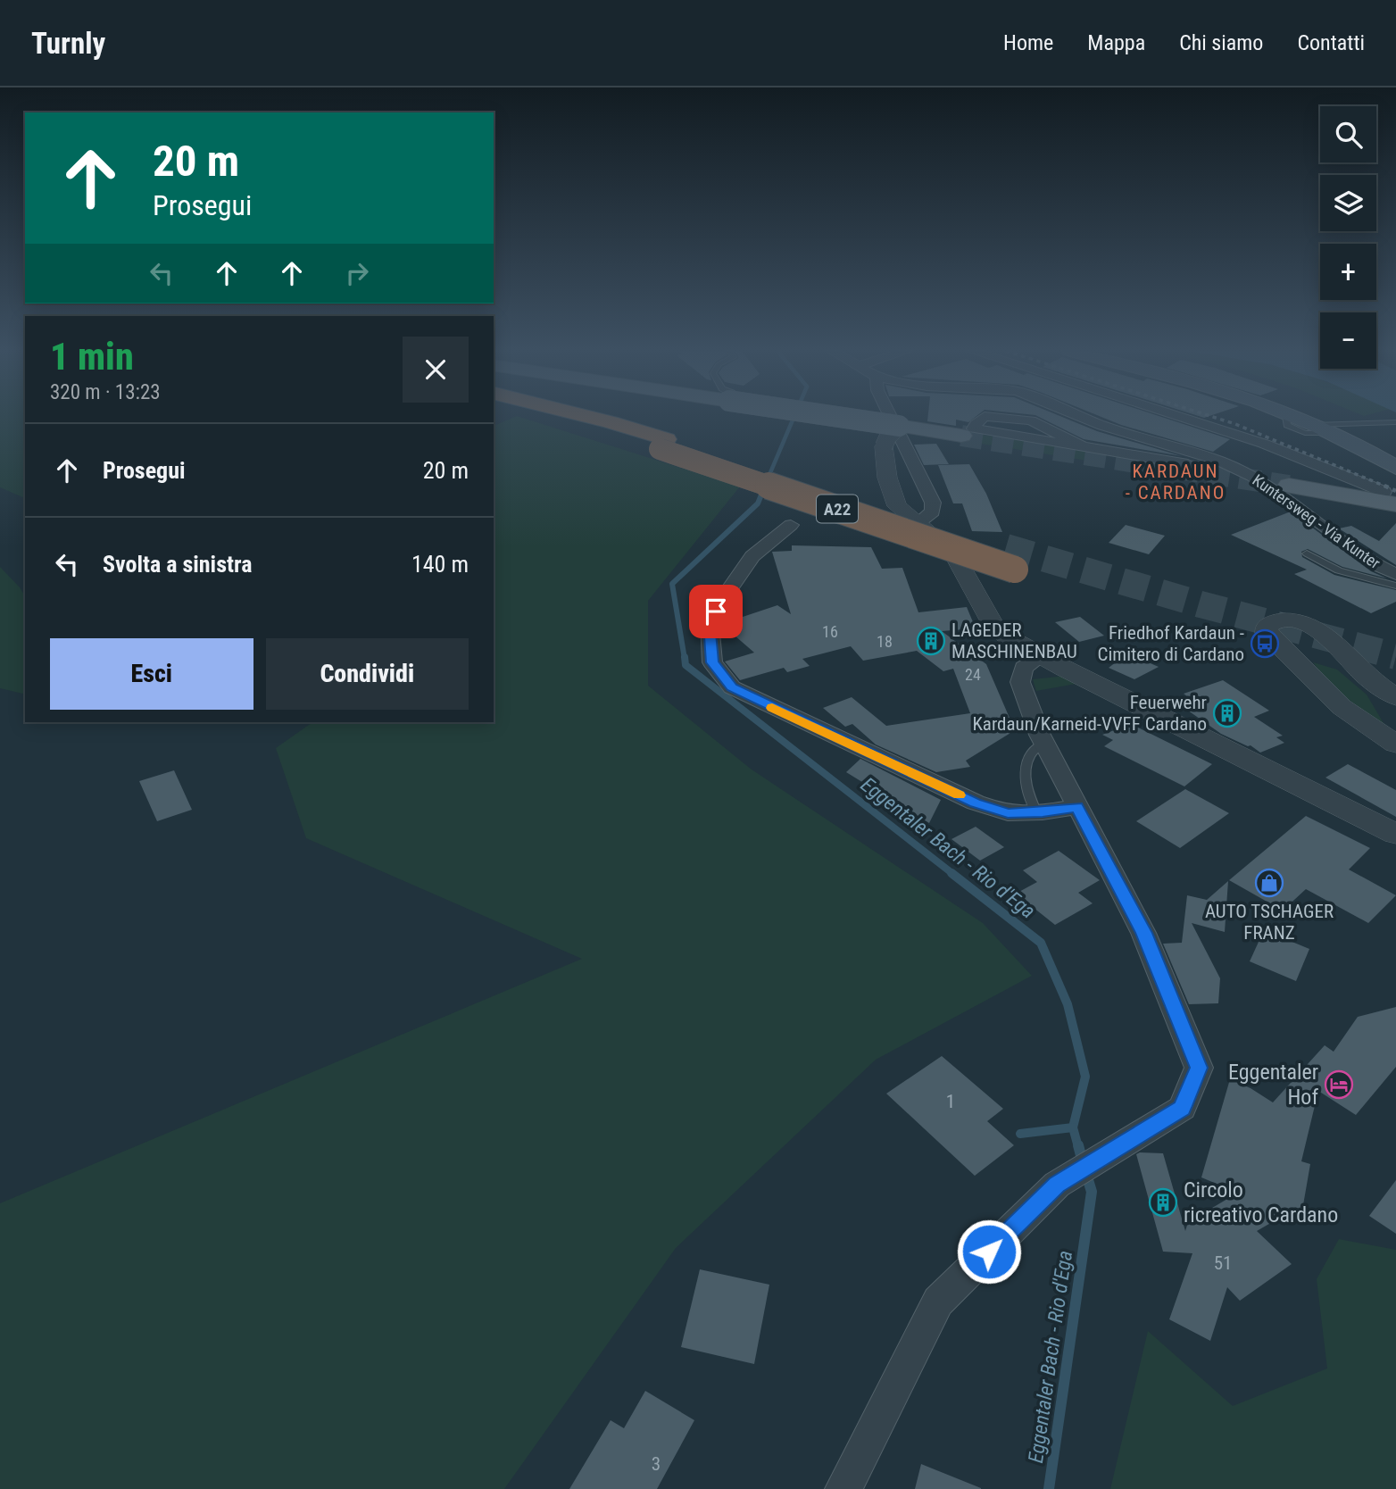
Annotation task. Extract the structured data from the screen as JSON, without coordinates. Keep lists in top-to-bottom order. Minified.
{"streets":{"highway":["A22"],"street":["Kuntersweg - Via Kunter"]},"districts":["KARDAUN - CARDANO"],"water":["Eggentaler Bach - Rio d'Ega"],"places":{"building":["LAGEDER MASCHINENBAU","Feuerwehr Kardaun/Karneid-VVFF Cardano","Circolo ricreativo Cardano"],"bus stop":["Friedhof Kardaun - Cimitero di Cardano"],"shop":["AUTO TSCHAGER FRANZ"],"hotel":["Eggentaler Hof"]},"house_numbers":["16","18","24","1","51","3"],"page":{"header":"Turnly","nav":["Home","Mappa","Chi siamo","Contatti"],"map_buttons":["+","−"],"turn":["20 m","Prosegui"],"heading":["1 min","320 m · 13:23"],"list":[{"name":"Prosegui","value":"20 m"},{"name":"Svolta a sinistra","value":"140 m"}],"buttons":["Esci","Condividi"]}}
